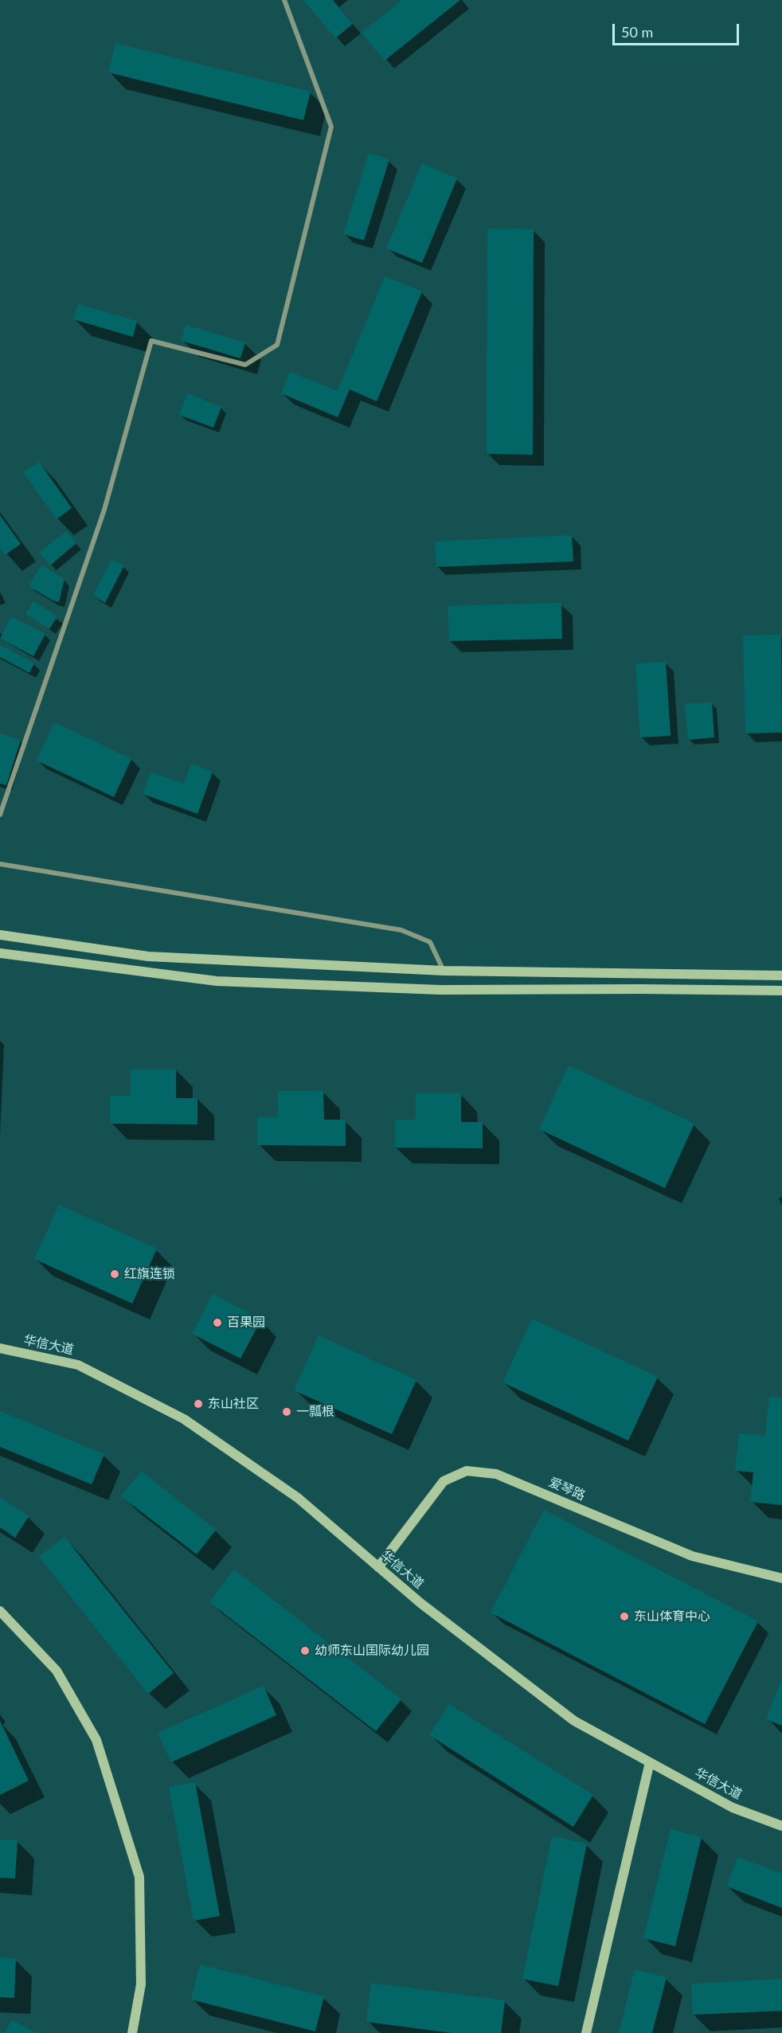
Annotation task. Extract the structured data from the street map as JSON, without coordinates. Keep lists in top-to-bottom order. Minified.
{"streets":{"street":["华信大道","爱琴路"]},"crossings":[["华信大道","爱琴路"]],"places":["红旗连锁","百果园","东山社区","一瓢根","东山体育中心","幼师东山国际幼儿园"],"scale_bar":"50 m"}
